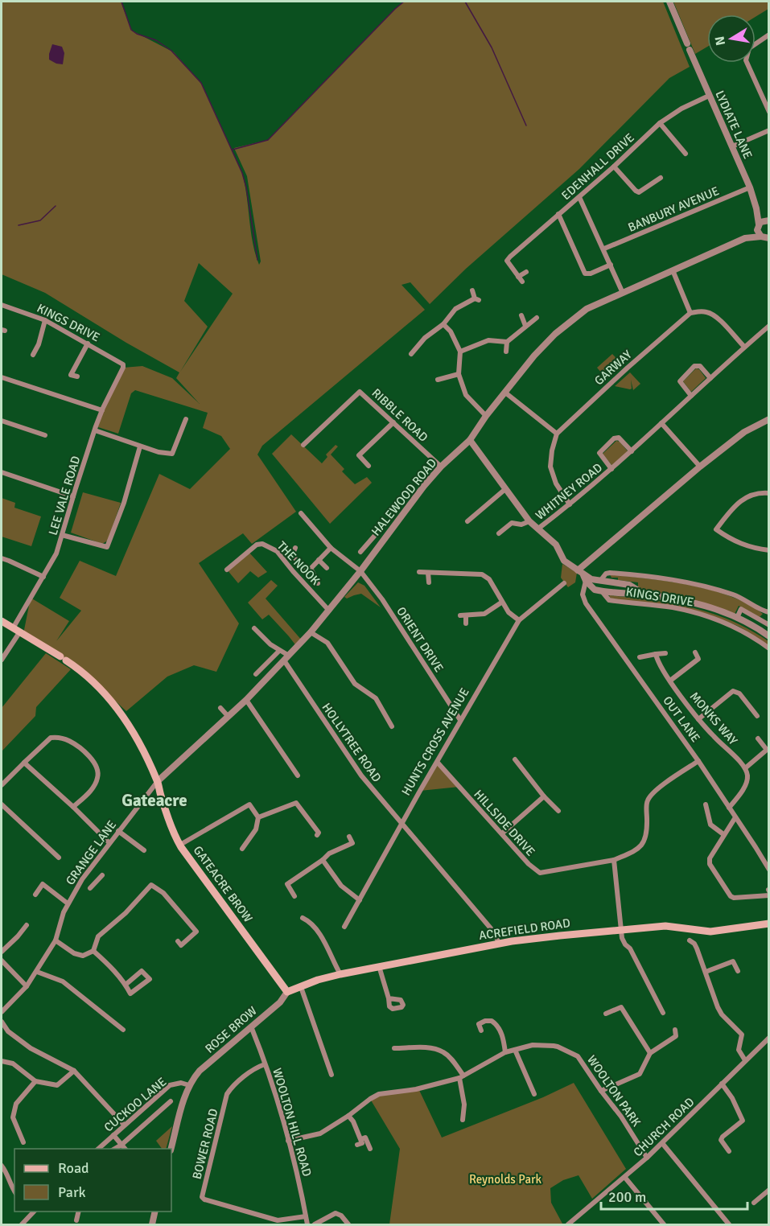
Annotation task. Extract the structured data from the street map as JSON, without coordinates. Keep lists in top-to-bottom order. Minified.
{"streets":{"main road":["GATEACRE BROW","ACREFIELD ROAD"],"street":["LYDIATE LANE","EDENHALL DRIVE","BANBURY AVENUE","KINGS DRIVE","GARWAY","RIBBLE ROAD","WHITNEY ROAD","LEE VALE ROAD","HALEWOOD ROAD","THE NOOK","ORIENT DRIVE","MONKS WAY","OUT LANE","HUNTS CROSS AVENUE","HOLLYTREE ROAD","HILLSIDE DRIVE","GRANGE LANE","ROSE BROW","WOOLTON PARK","CUCKOO LANE","WOOLTON HILL ROAD","CHURCH ROAD","BOWER ROAD"]},"crossings":[["LYDIATE LANE","EDENHALL DRIVE"],["LYDIATE LANE","BANBURY AVENUE"],["LYDIATE LANE","HALEWOOD ROAD"],["KINGS DRIVE","LEE VALE ROAD"],["KINGS DRIVE","OUT LANE"],["RIBBLE ROAD","HALEWOOD ROAD"],["LEE VALE ROAD","GATEACRE BROW"],["HALEWOOD ROAD","THE NOOK"],["HALEWOOD ROAD","ORIENT DRIVE"],["HALEWOOD ROAD","HOLLYTREE ROAD"],["HALEWOOD ROAD","GRANGE LANE"],["HALEWOOD ROAD","GATEACRE BROW"],["ORIENT DRIVE","HUNTS CROSS AVENUE"],["HUNTS CROSS AVENUE","HOLLYTREE ROAD"],["HUNTS CROSS AVENUE","HILLSIDE DRIVE"],["HOLLYTREE ROAD","ACREFIELD ROAD"],["GRANGE LANE","GATEACRE BROW"],["GATEACRE BROW","ACREFIELD ROAD"],["GATEACRE BROW","ROSE BROW"],["ACREFIELD ROAD","ROSE BROW"],["ROSE BROW","CUCKOO LANE"],["ROSE BROW","WOOLTON HILL ROAD"],["WOOLTON PARK","WOOLTON HILL ROAD"],["WOOLTON PARK","CHURCH ROAD"],["WOOLTON HILL ROAD","BOWER ROAD"]],"districts":["Gateacre"],"parks":["Reynolds Park"],"legend":["Road","Park"],"scale_bar":"200 m","north":"left"}
